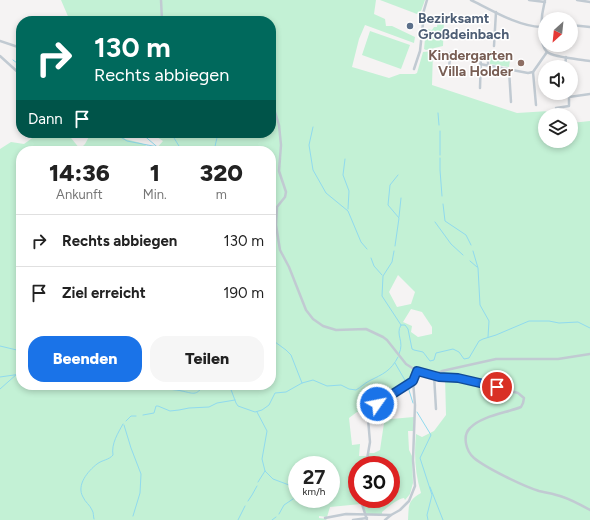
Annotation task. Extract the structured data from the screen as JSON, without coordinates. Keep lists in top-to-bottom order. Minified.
{"places":["Bezirksamt Großdeinbach","Kindergarten Villa Holder"],"north":"bottom left","page":{"turn":["130 m","Rechts abbiegen"],"then":"Dann","eta":["14:36","Ankunft","1","Min.","320","m"],"list":[{"name":"Rechts abbiegen","value":"130 m"},{"name":"Ziel erreicht","value":"190 m"}],"buttons":["Beenden","Teilen"],"speed":"27 km/h","limit":"30"}}
